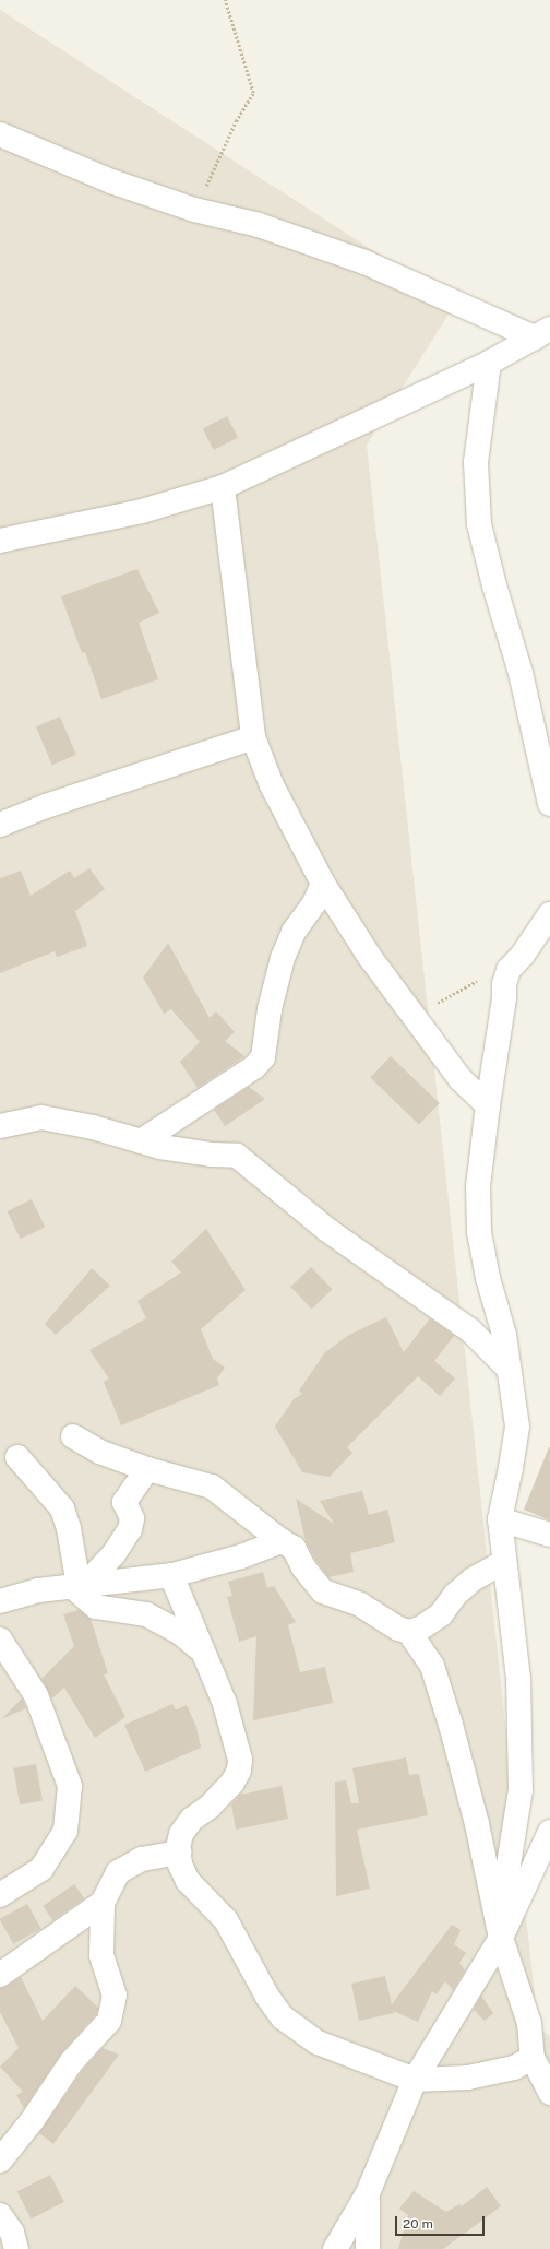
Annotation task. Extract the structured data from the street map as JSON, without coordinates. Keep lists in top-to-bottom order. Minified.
{"scale_bar":"20 m"}
